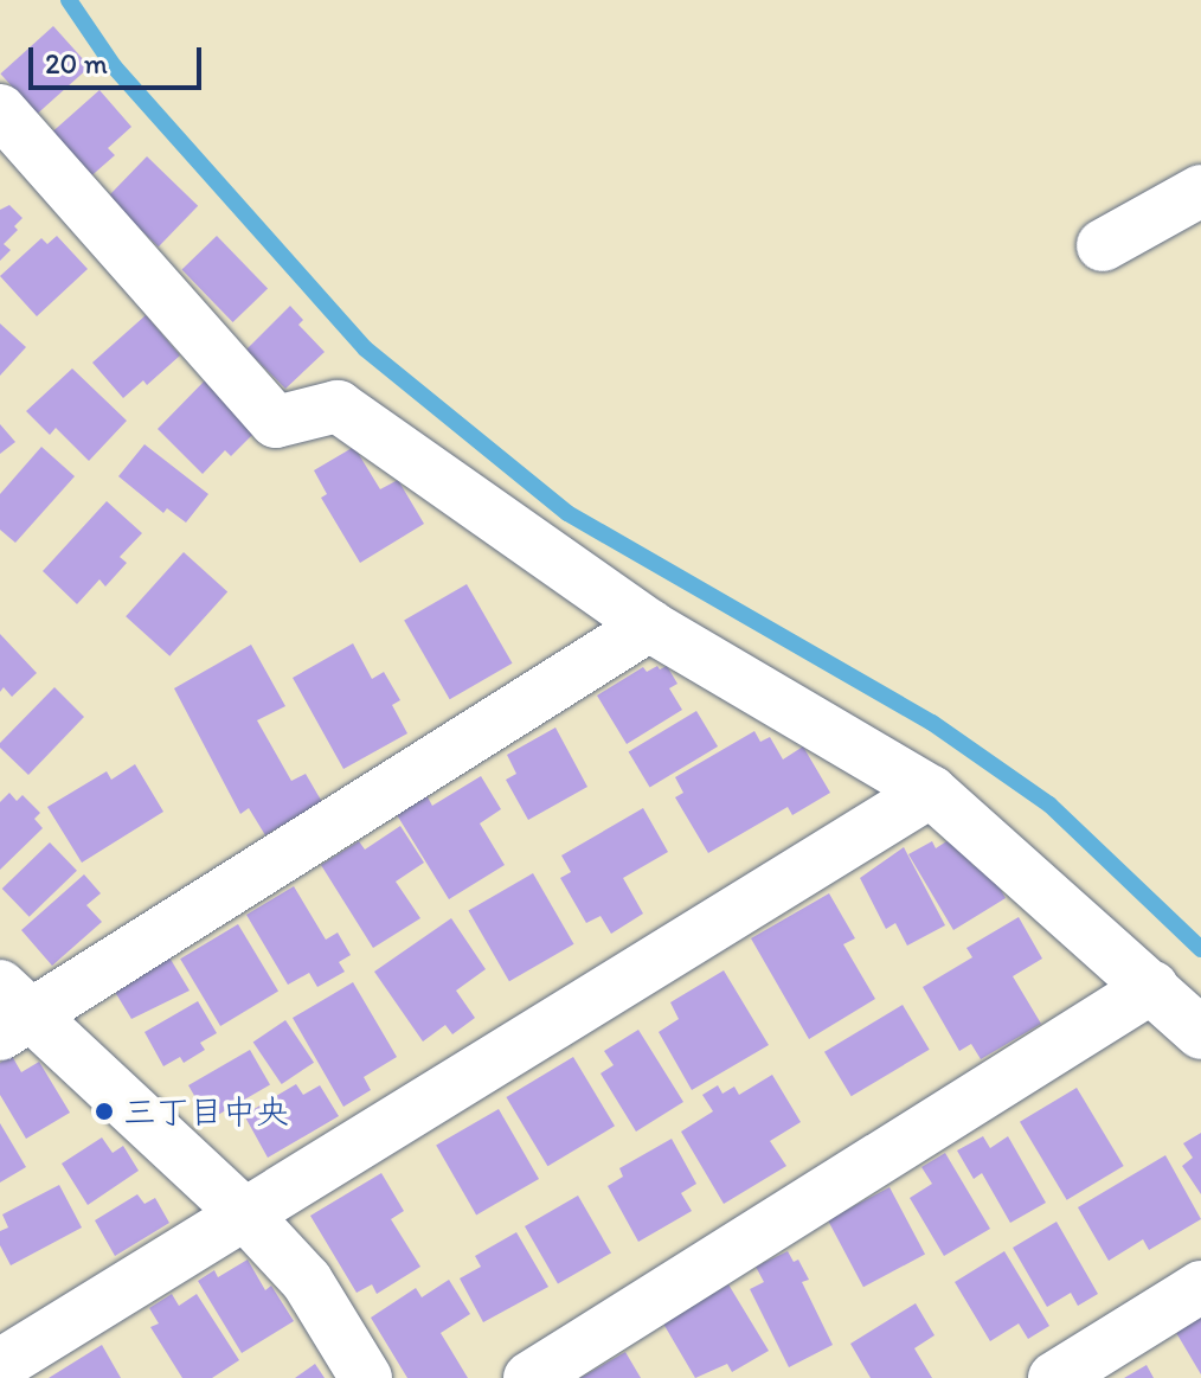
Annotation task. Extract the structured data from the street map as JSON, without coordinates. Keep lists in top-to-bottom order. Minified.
{"places":["三丁目中央"],"scale_bar":"20 m"}
